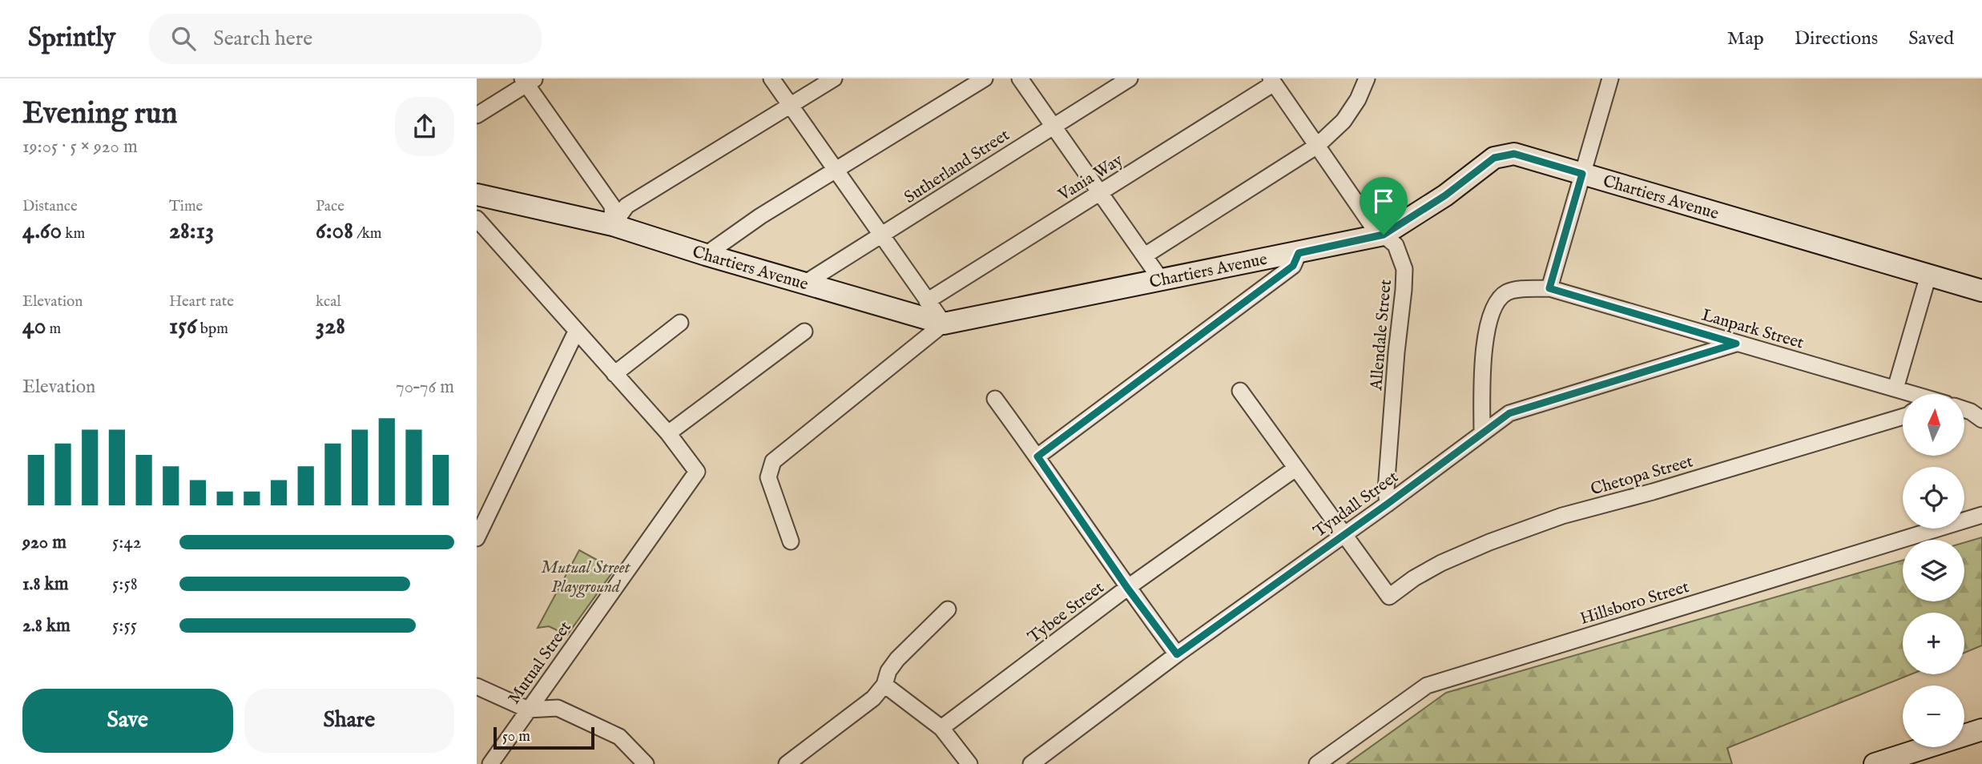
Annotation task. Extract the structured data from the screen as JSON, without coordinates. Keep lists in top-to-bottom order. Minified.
{"streets":{"street":["Sutherland Street","Vania Way","Chartiers Avenue","Lanpark Street","Allendale Street","Chetopa Street","Tyndall Street","Hillsboro Street","Tybee Street","Mutual Street"]},"crossings":[["Sutherland Street","Chartiers Avenue"],["Vania Way","Allendale Street"],["Chartiers Avenue","Allendale Street"],["Lanpark Street","Tyndall Street"],["Allendale Street","Tyndall Street"],["Chetopa Street","Tyndall Street"]],"parks":["Mutual Street Playground"],"scale_bar":"50 m","north":"top","page":{"header":"Sprintly","search":"Search here","nav":["Map","Directions","Saved"],"heading":["Evening run","19:05 · 5 × 920 m"],"stats":[["Distance","4.60 km"],["Time","28:13"],["Pace","6:08 /km"],["Elevation","40 m"],["Heart rate","156 bpm"],["kcal","328"]],"chart":["Elevation","70–76 m"],"map_buttons":["+","−"],"list":[{"name":"920 m","note":"5:42"},{"name":"1.8 km","note":"5:58"},{"name":"2.8 km","note":"5:55"}],"buttons":["Save","Share"],"scale":"50 m"}}
